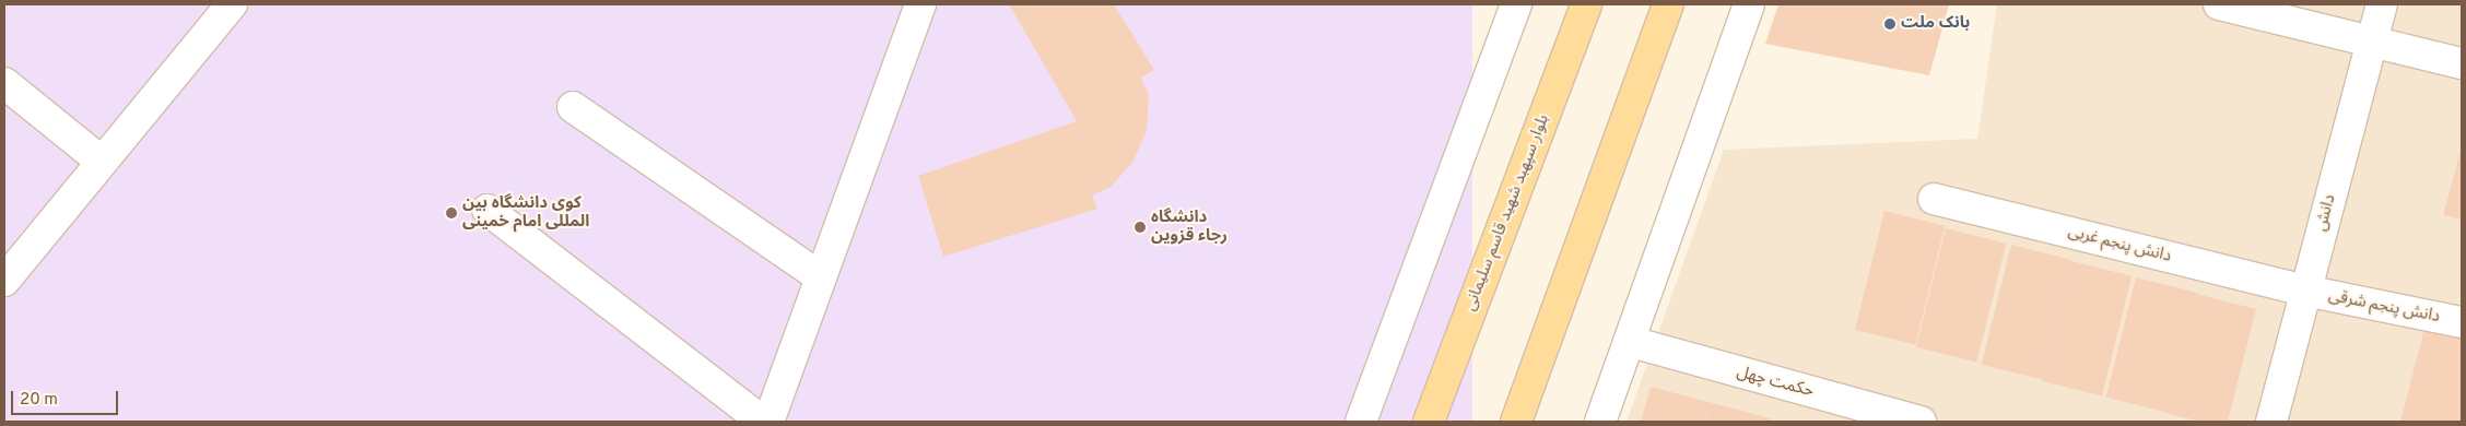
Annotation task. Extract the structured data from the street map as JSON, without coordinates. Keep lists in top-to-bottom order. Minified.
{"streets":{"main road":["بلوار سپهبد شهید قاسم سلیمانی"],"street":["دانش","دانش پنجم غربی","دانش پنجم شرقی","حکمت چهل"]},"crossings":[["دانش","دانش پنجم غربی"],["دانش","دانش پنجم شرقی"],["دانش پنجم غربی","دانش پنجم شرقی"]],"places":["بانک ملت","کوی دانشگاه بین المللی امام خمینی","دانشگاه رجاء قزوین"],"scale_bar":"20 m"}
